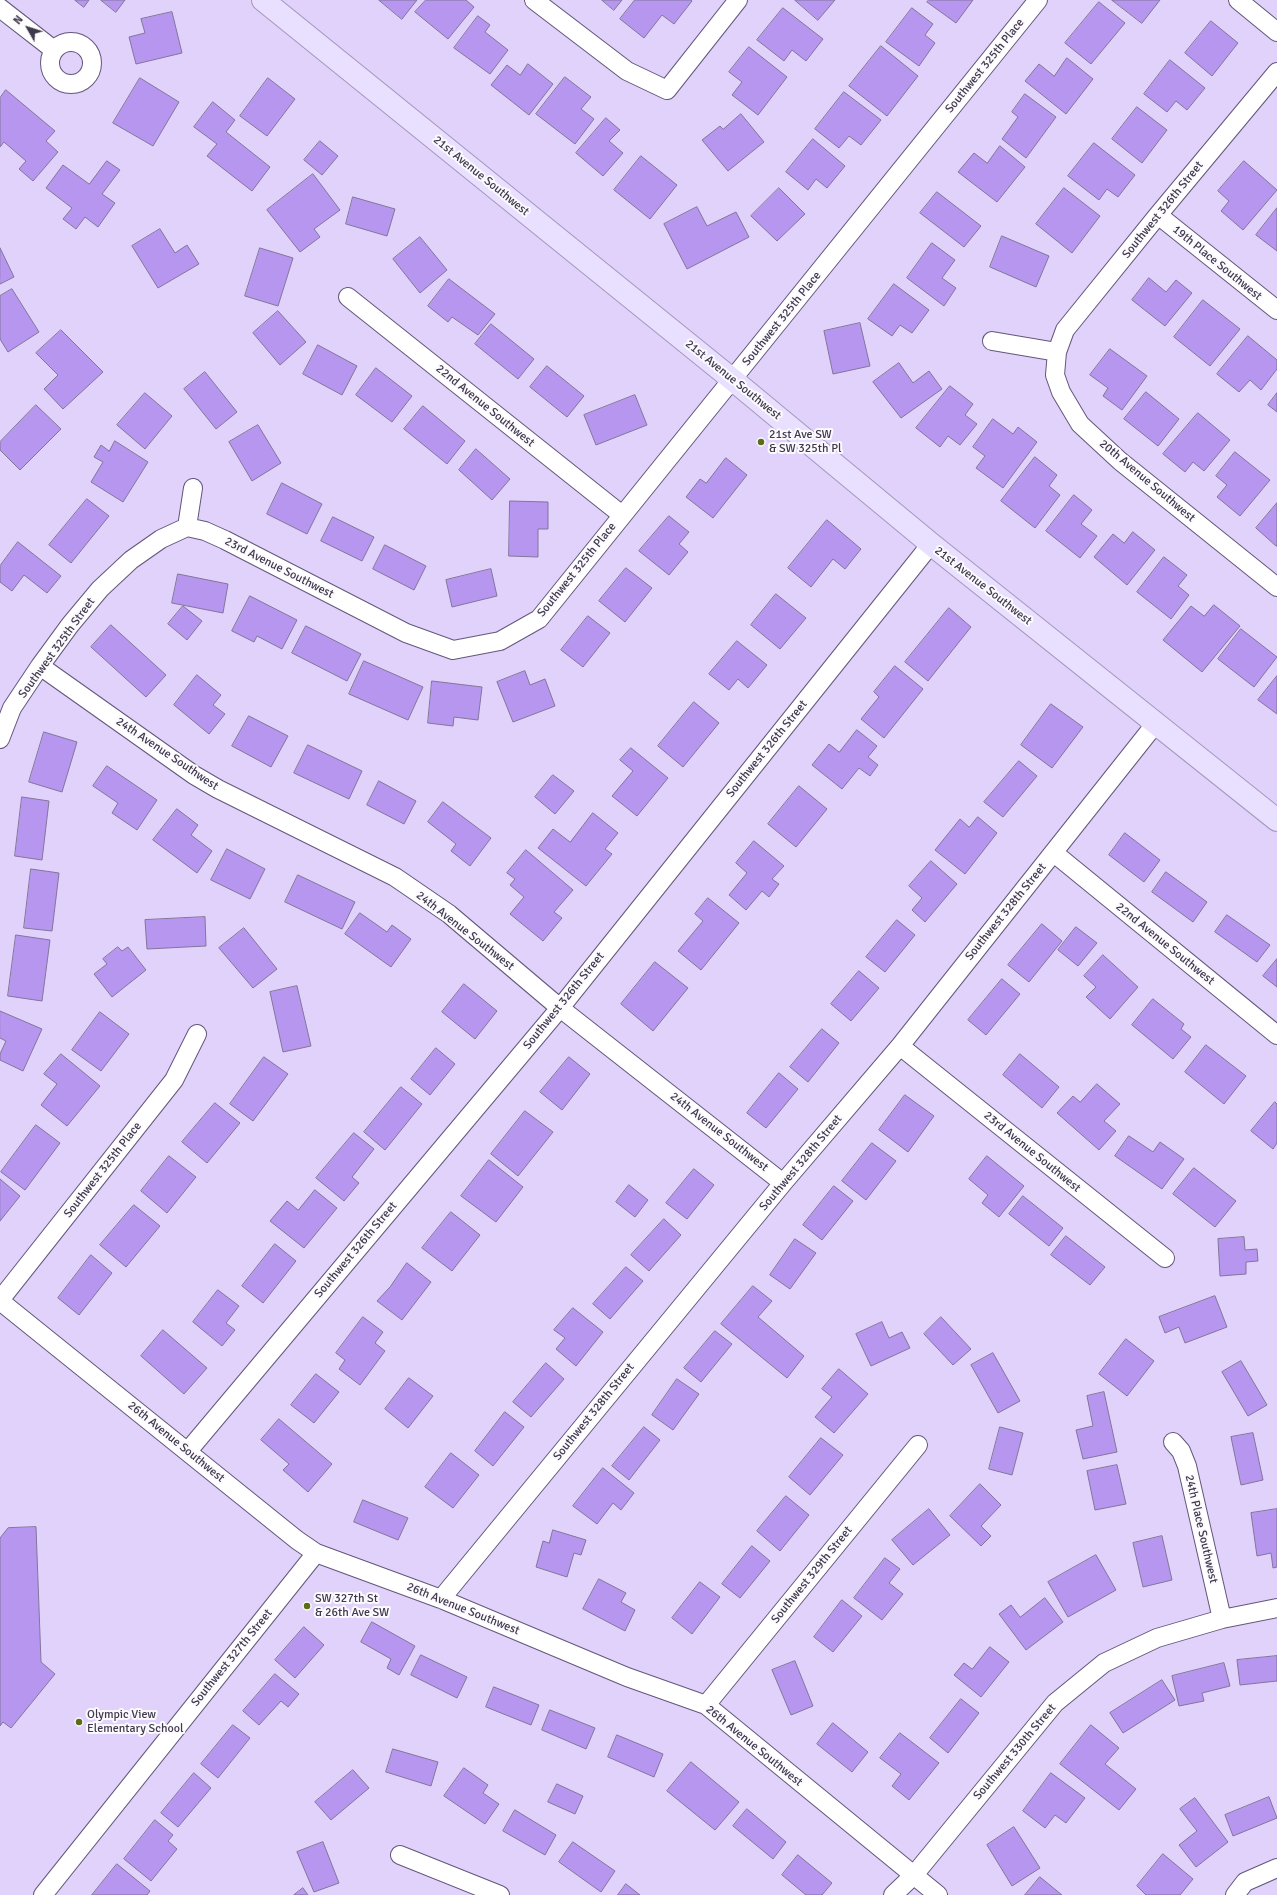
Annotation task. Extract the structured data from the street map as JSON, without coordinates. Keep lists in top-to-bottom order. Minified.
{"streets":{"main road":["21st Avenue Southwest"],"street":["Southwest 325th Place","Southwest 326th Street","19th Place Southwest","22nd Avenue Southwest","20th Avenue Southwest","23rd Avenue Southwest","Southwest 325th Street","24th Avenue Southwest","Southwest 328th Street","26th Avenue Southwest","24th Place Southwest","Southwest 329th Street","Southwest 327th Street","Southwest 330th Street"]},"crossings":[["Southwest 325th Place","21st Avenue Southwest"],["Southwest 325th Place","22nd Avenue Southwest"],["Southwest 325th Place","23rd Avenue Southwest"],["Southwest 325th Place","26th Avenue Southwest"],["21st Avenue Southwest","Southwest 326th Street"],["21st Avenue Southwest","Southwest 328th Street"],["Southwest 326th Street","19th Place Southwest"],["Southwest 326th Street","20th Avenue Southwest"],["Southwest 326th Street","24th Avenue Southwest"],["Southwest 326th Street","26th Avenue Southwest"],["22nd Avenue Southwest","Southwest 328th Street"],["23rd Avenue Southwest","Southwest 325th Street"],["23rd Avenue Southwest","Southwest 328th Street"],["Southwest 325th Street","24th Avenue Southwest"],["24th Avenue Southwest","Southwest 328th Street"],["Southwest 328th Street","26th Avenue Southwest"],["26th Avenue Southwest","Southwest 329th Street"],["26th Avenue Southwest","Southwest 327th Street"],["26th Avenue Southwest","Southwest 330th Street"],["24th Place Southwest","Southwest 330th Street"]],"places":["21st Ave SW & SW 325th Pl","SW 327th St & 26th Ave SW","Olympic View Elementary School"],"north":"top left"}
